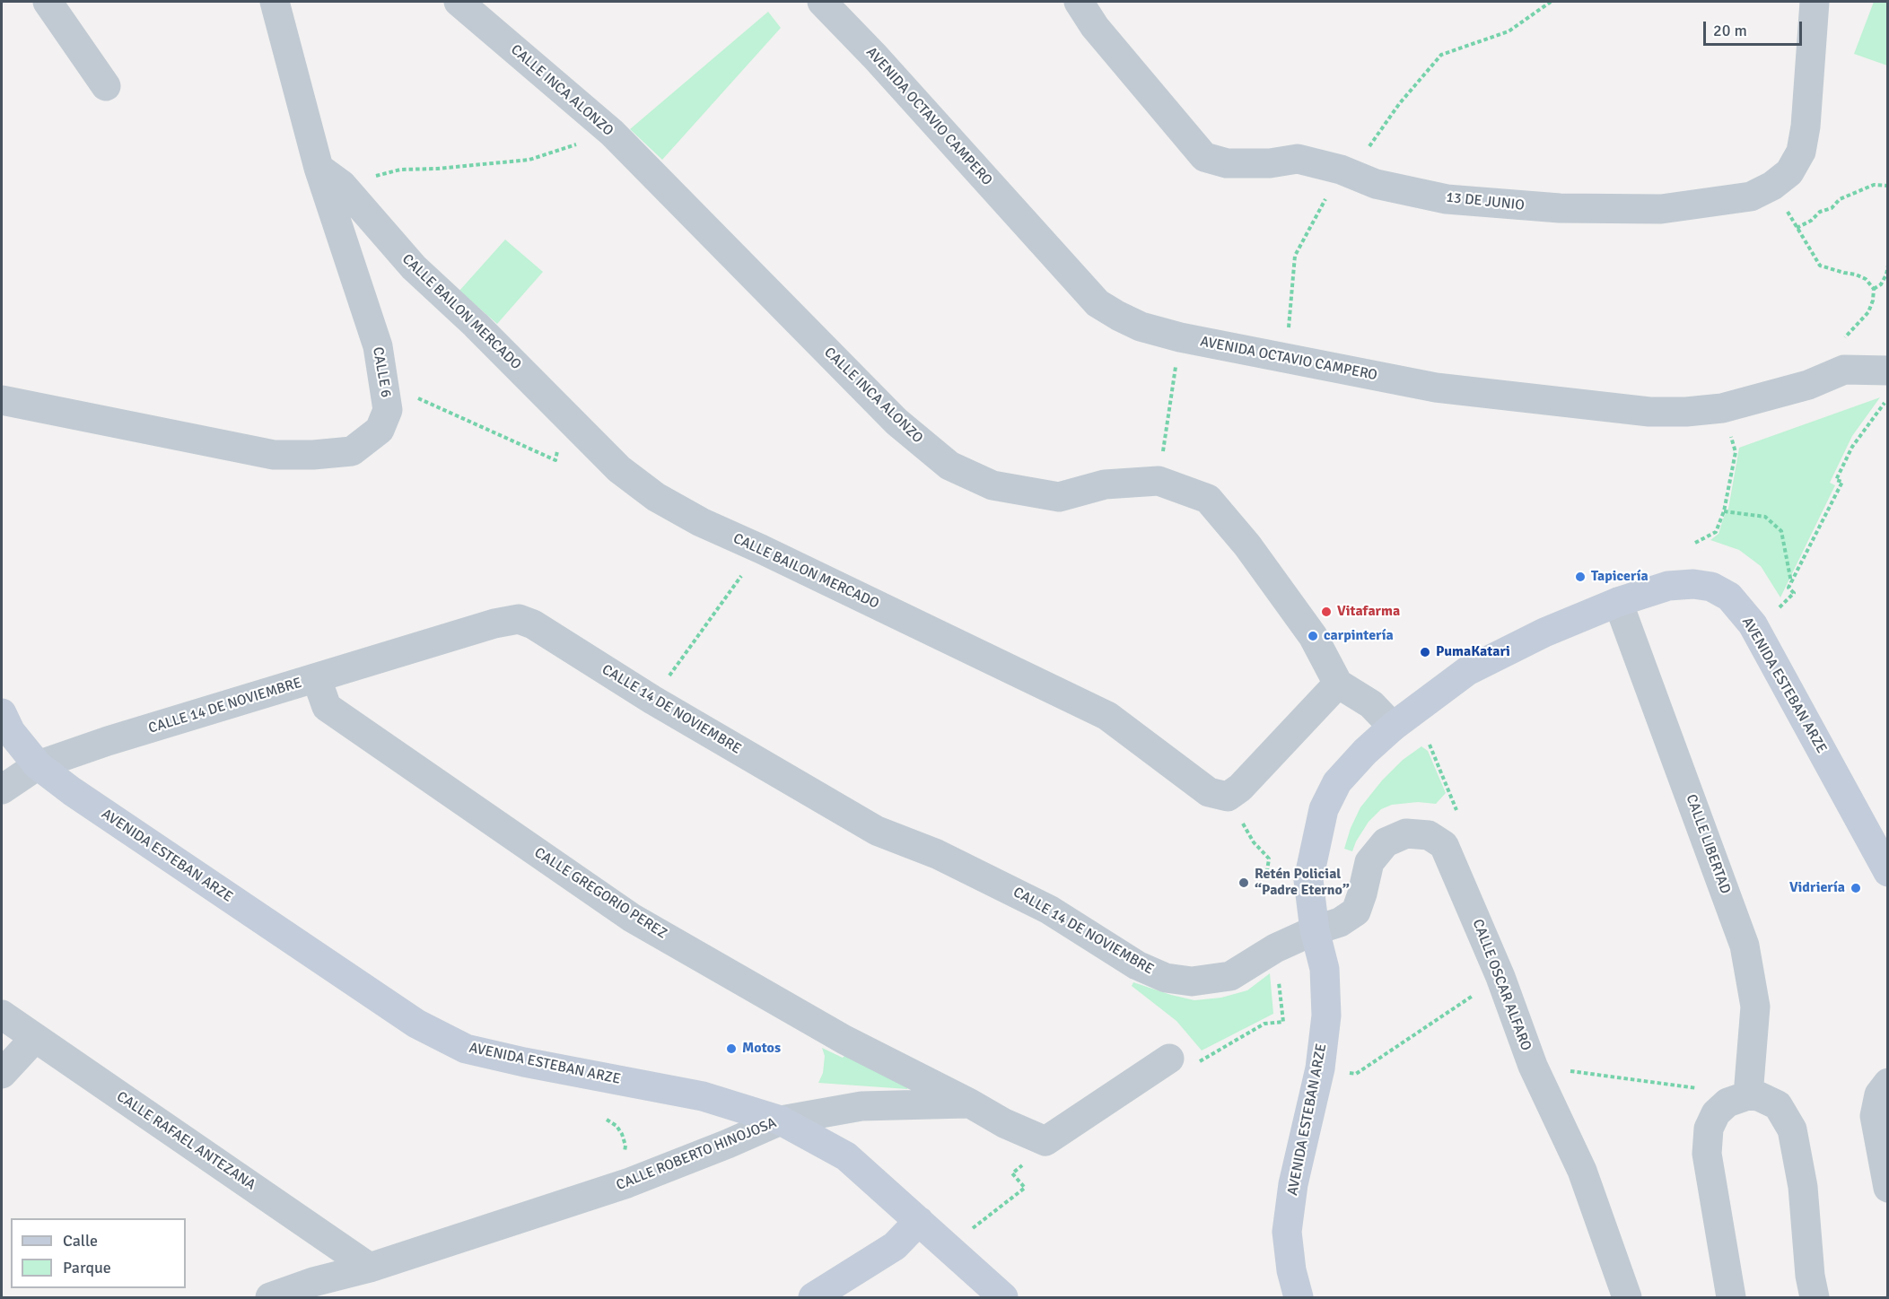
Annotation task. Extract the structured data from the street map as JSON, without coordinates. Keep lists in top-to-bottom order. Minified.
{"streets":{"main road":["AVENIDA ESTEBAN ARZE"],"street":["CALLE INCA ALONZO","AVENIDA OCTAVIO CAMPERO","13 DE JUNIO","CALLE BAILON MERCADO","CALLE 6","CALLE 14 DE NOVIEMBRE","CALLE LIBERTAD","CALLE GREGORIO PEREZ","CALLE OSCAR ALFARO","CALLE RAFAEL ANTEZANA","CALLE ROBERTO HINOJOSA"]},"crossings":[["CALLE INCA ALONZO","CALLE BAILON MERCADO"],["CALLE BAILON MERCADO","CALLE 6"],["AVENIDA ESTEBAN ARZE","CALLE 14 DE NOVIEMBRE"],["AVENIDA ESTEBAN ARZE","CALLE LIBERTAD"],["AVENIDA ESTEBAN ARZE","CALLE OSCAR ALFARO"],["AVENIDA ESTEBAN ARZE","CALLE ROBERTO HINOJOSA"],["CALLE 14 DE NOVIEMBRE","CALLE GREGORIO PEREZ"],["CALLE 14 DE NOVIEMBRE","CALLE OSCAR ALFARO"],["CALLE GREGORIO PEREZ","CALLE ROBERTO HINOJOSA"],["CALLE RAFAEL ANTEZANA","CALLE ROBERTO HINOJOSA"]],"places":["Tapicería","Vitafarma","carpintería","PumaKatari","Retén Policial “Padre Eterno”","Vidriería","Motos"],"legend":["Calle","Parque"],"scale_bar":"20 m"}
